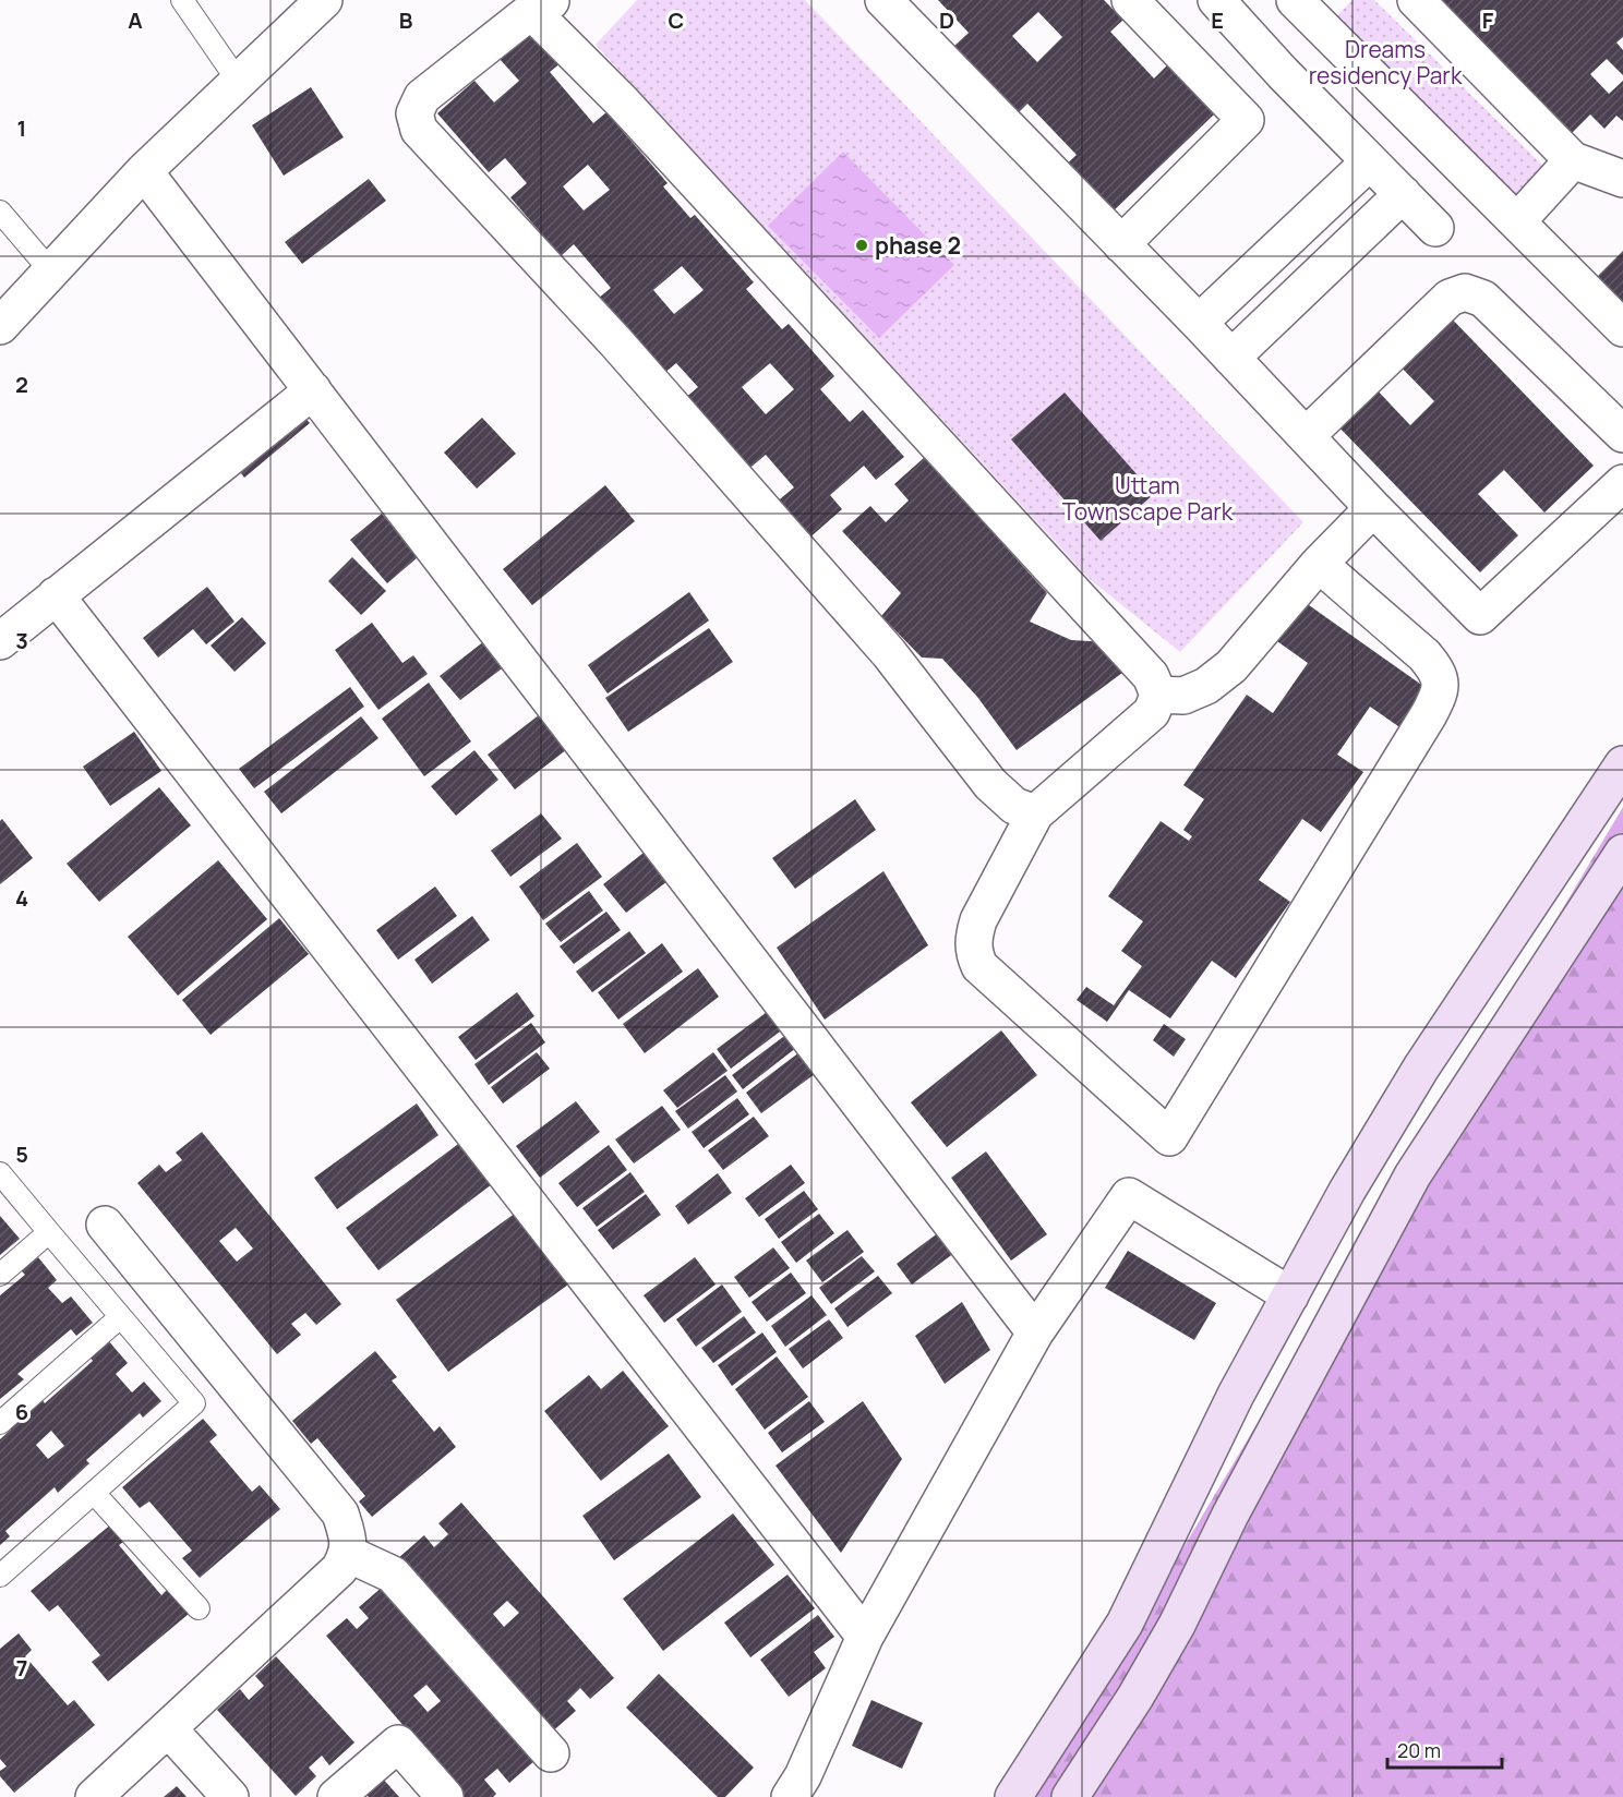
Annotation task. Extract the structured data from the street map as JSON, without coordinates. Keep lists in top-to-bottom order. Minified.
{"parks":["Dreams residency Park","Uttam Townscape Park"],"places":["phase 2"],"scale_bar":"20 m","grid":{"columns":["A","B","C","D","E","F"],"rows":["1","2","3","4","5","6","7"]}}
